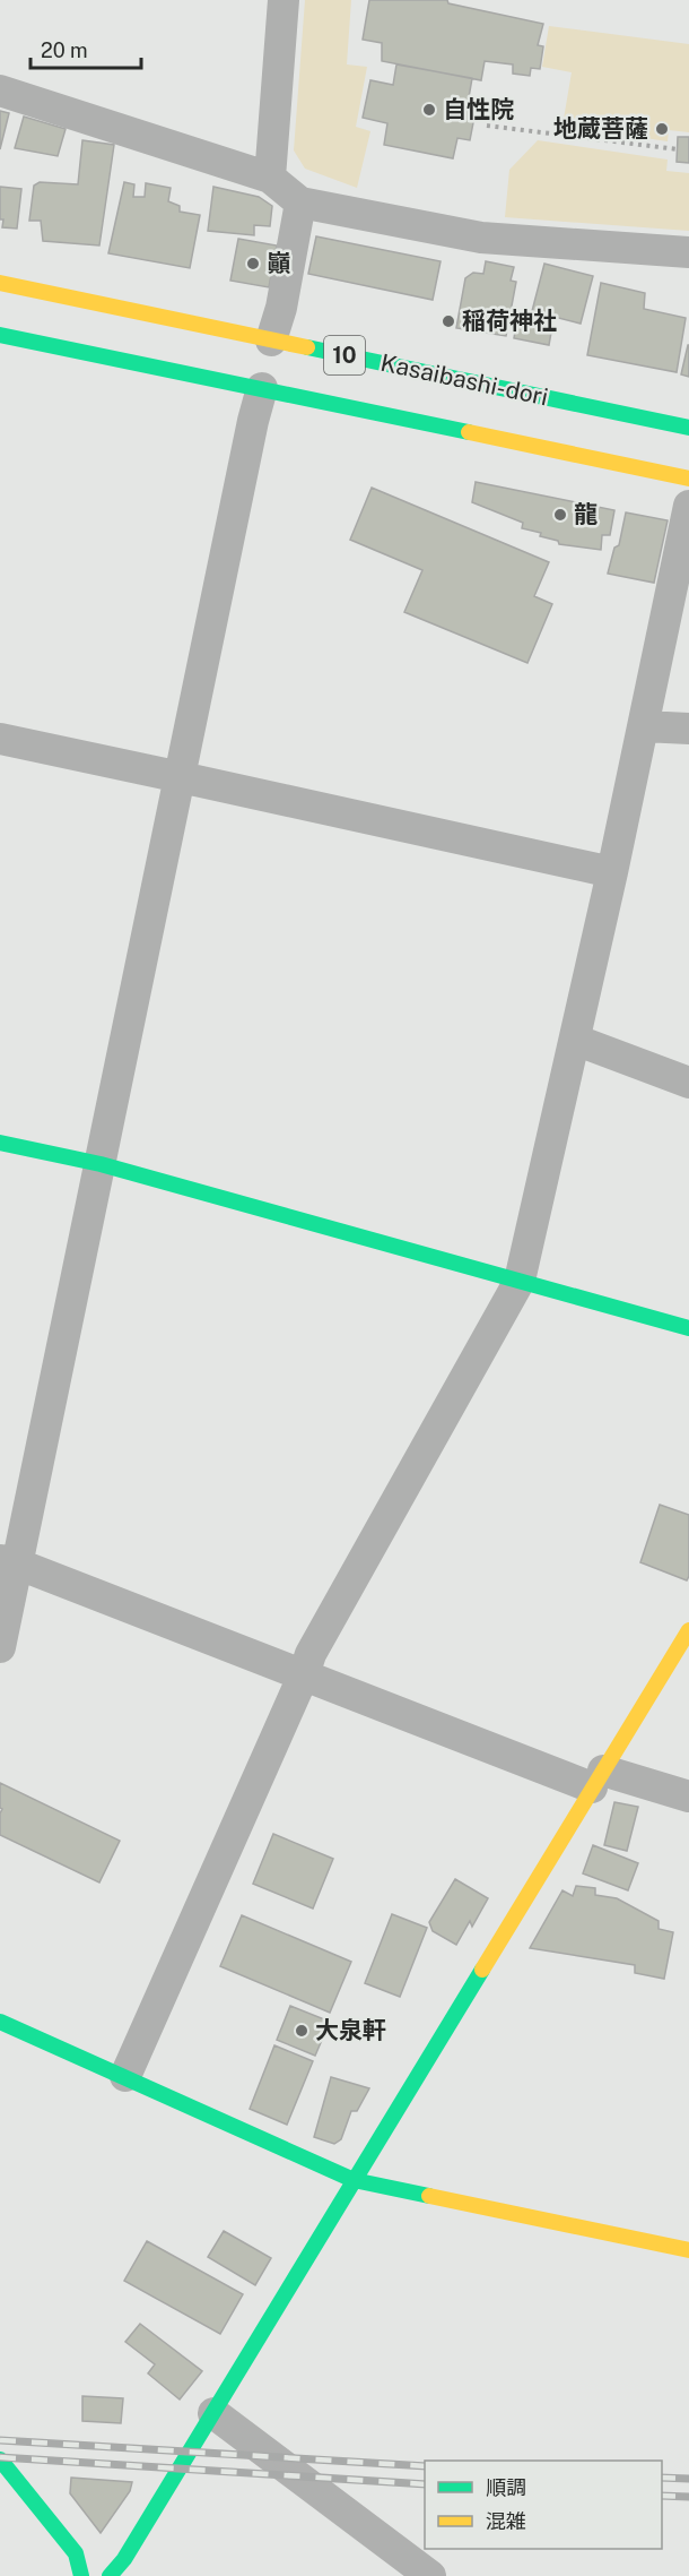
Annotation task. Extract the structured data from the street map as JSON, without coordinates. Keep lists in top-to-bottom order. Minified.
{"streets":{"street":["10","Kasaibashi-dori"]},"places":["自性院","地蔵菩薩","巓","稲荷神社","龍","大泉軒"],"legend":["順調","混雑"],"scale_bar":"20 m"}
